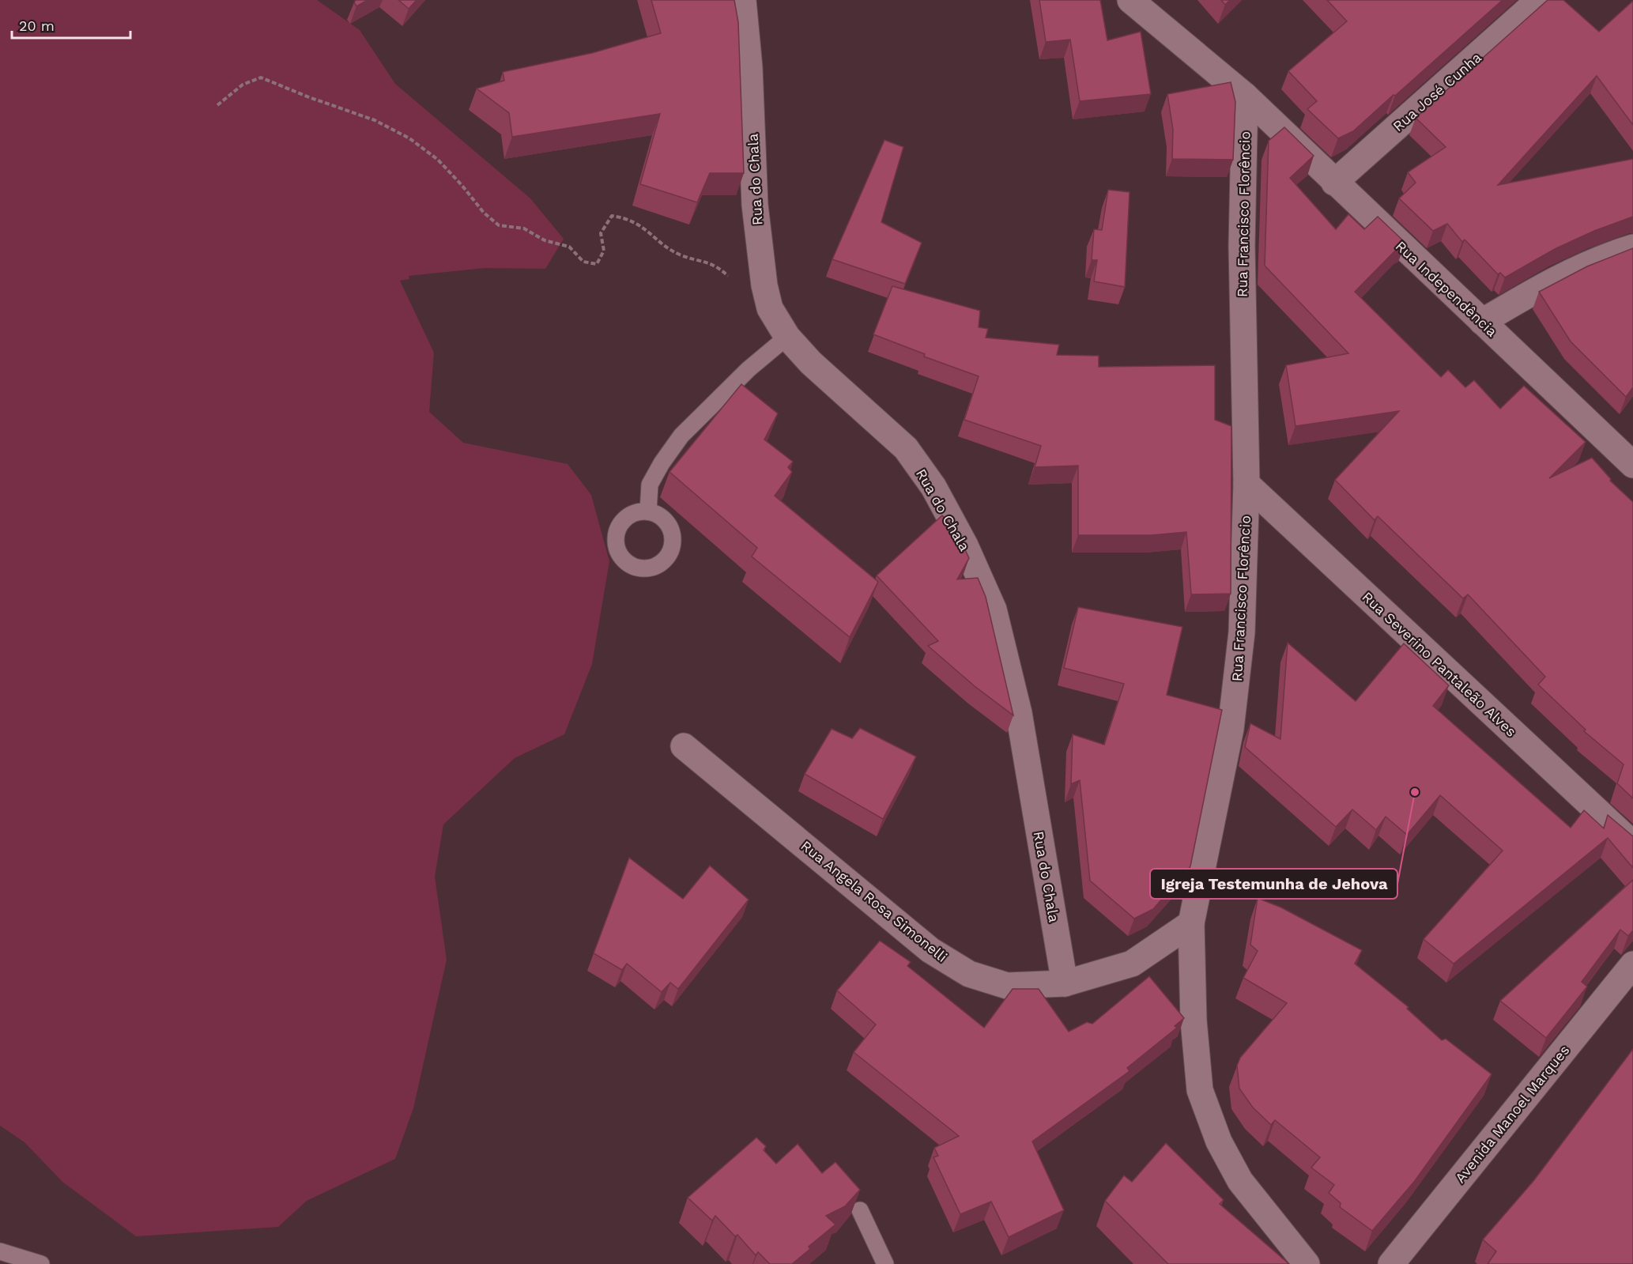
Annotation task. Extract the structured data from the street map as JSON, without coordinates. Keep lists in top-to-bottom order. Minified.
{"streets":{"street":["Rua José Cunha","Rua do Chala","Rua Francisco Florêncio","Rua Independência","Rua Severino Pantaleão Alves","Rua Angela Rosa Simonelli","Avenida Manoel Marques"]},"crossings":[["Rua José Cunha","Rua Independência"],["Rua do Chala","Rua Angela Rosa Simonelli"],["Rua Francisco Florêncio","Rua Independência"],["Rua Francisco Florêncio","Rua Severino Pantaleão Alves"],["Rua Francisco Florêncio","Rua Angela Rosa Simonelli"]],"places":["Igreja Testemunha de Jehova"],"scale_bar":"20 m"}
